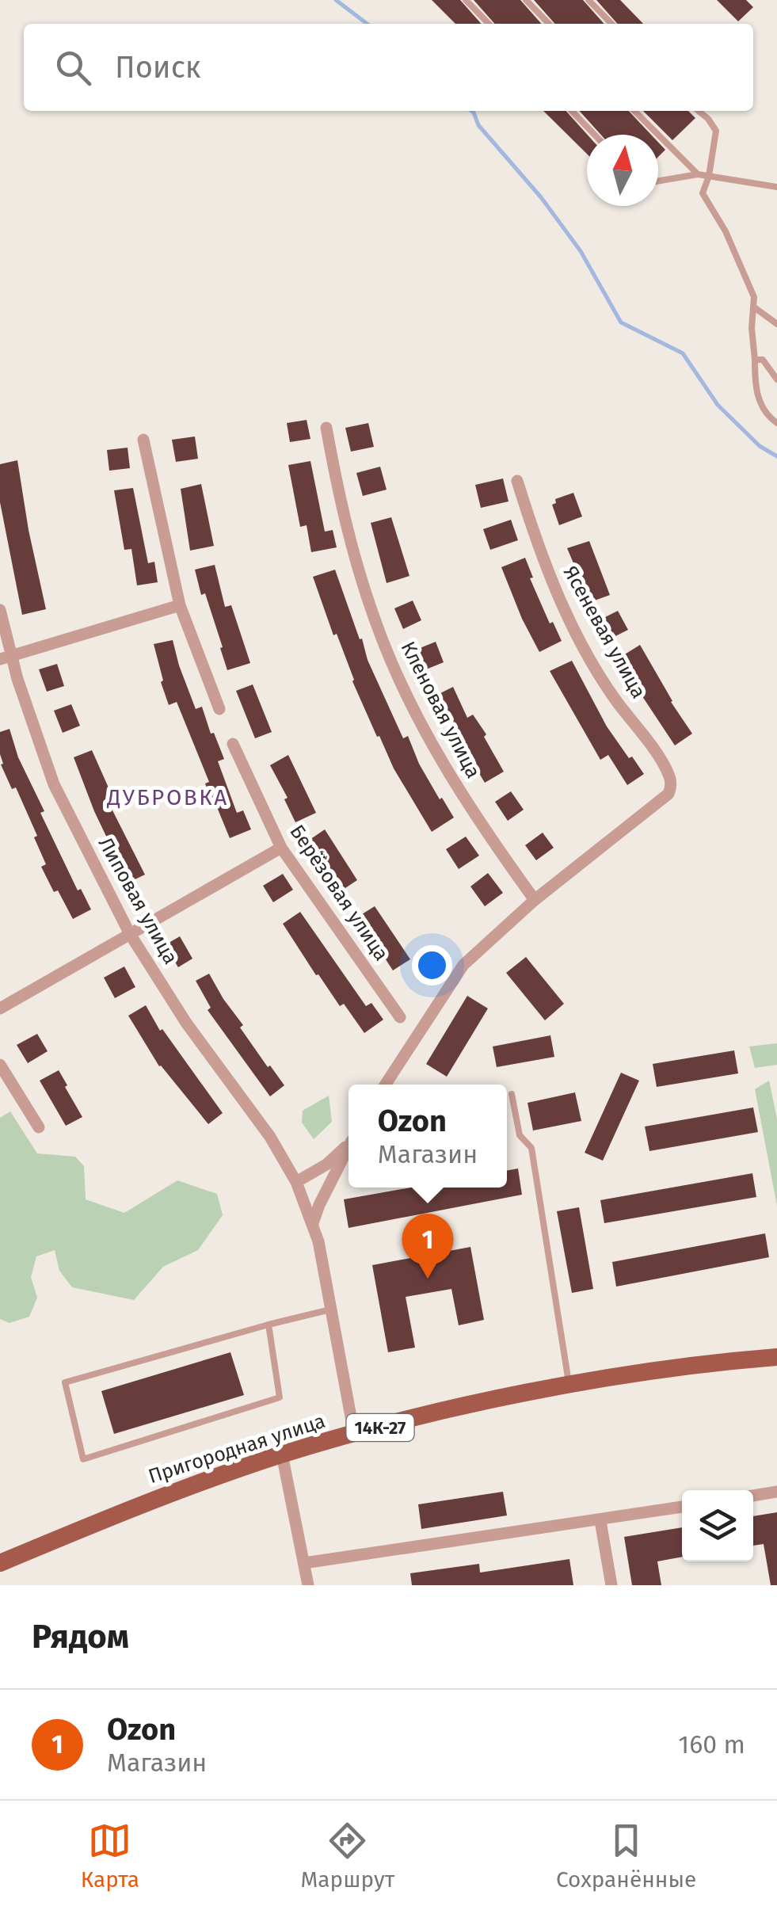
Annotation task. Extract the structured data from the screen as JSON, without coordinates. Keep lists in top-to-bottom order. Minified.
{"streets":{"main road":["14К-27","Пригородная улица"],"street":["Ясеневая улица","Кленовая улица","Берёзовая улица","Липовая улица"]},"crossings":[["Ясеневая улица","Кленовая улица"],["Липовая улица","Пригородная улица"]],"districts":["ДУБРОВКА"],"north":"top","page":{"search":"Поиск","popup":["Ozon","Магазин"],"pins":"1","heading":"Рядом","list":[{"mark":"1","name":"Ozon","note":"Магазин","value":"160 m"}],"nav":["Карта","Маршрут","Сохранённые"]}}
